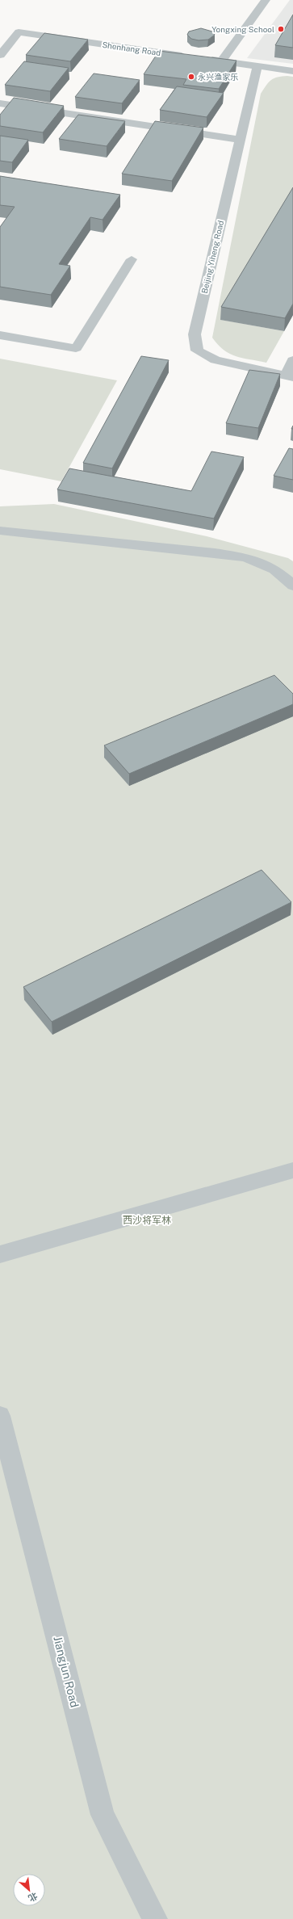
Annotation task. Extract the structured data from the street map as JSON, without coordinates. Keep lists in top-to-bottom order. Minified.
{"streets":{"street":["Shenhang Road","Beijing Yiheng Road","Jiangjun Road"]},"parks":["西沙将军林"],"places":["Yongxing School","永兴渔家乐"],"north":"bottom right"}
